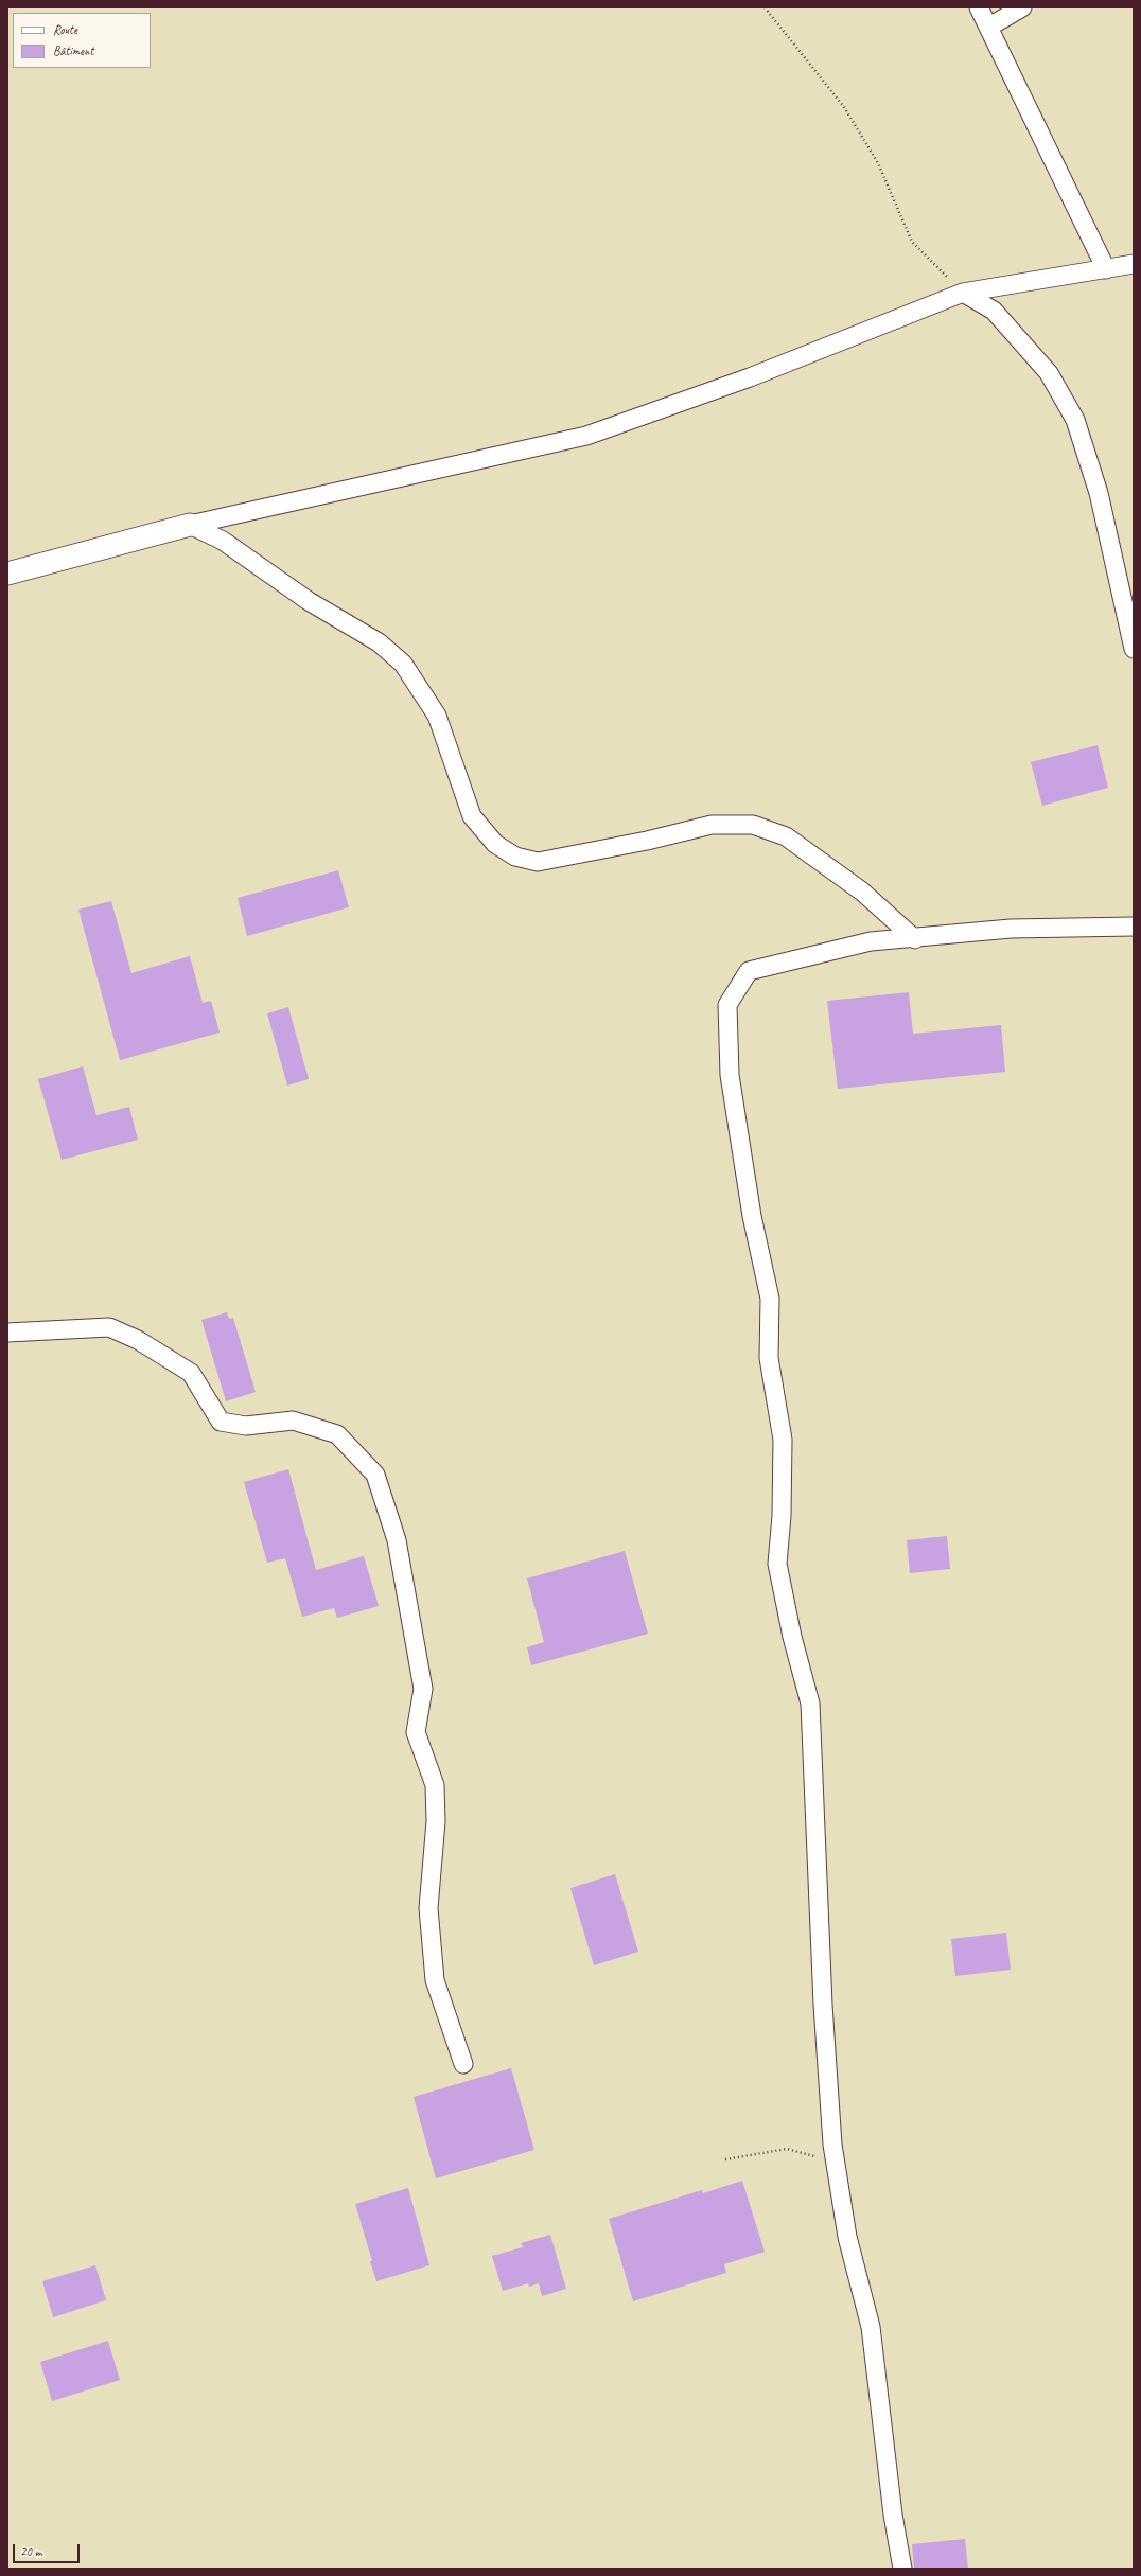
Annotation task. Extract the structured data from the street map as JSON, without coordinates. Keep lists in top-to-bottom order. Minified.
{"legend":["Route","Bâtiment"],"scale_bar":"20 m"}
